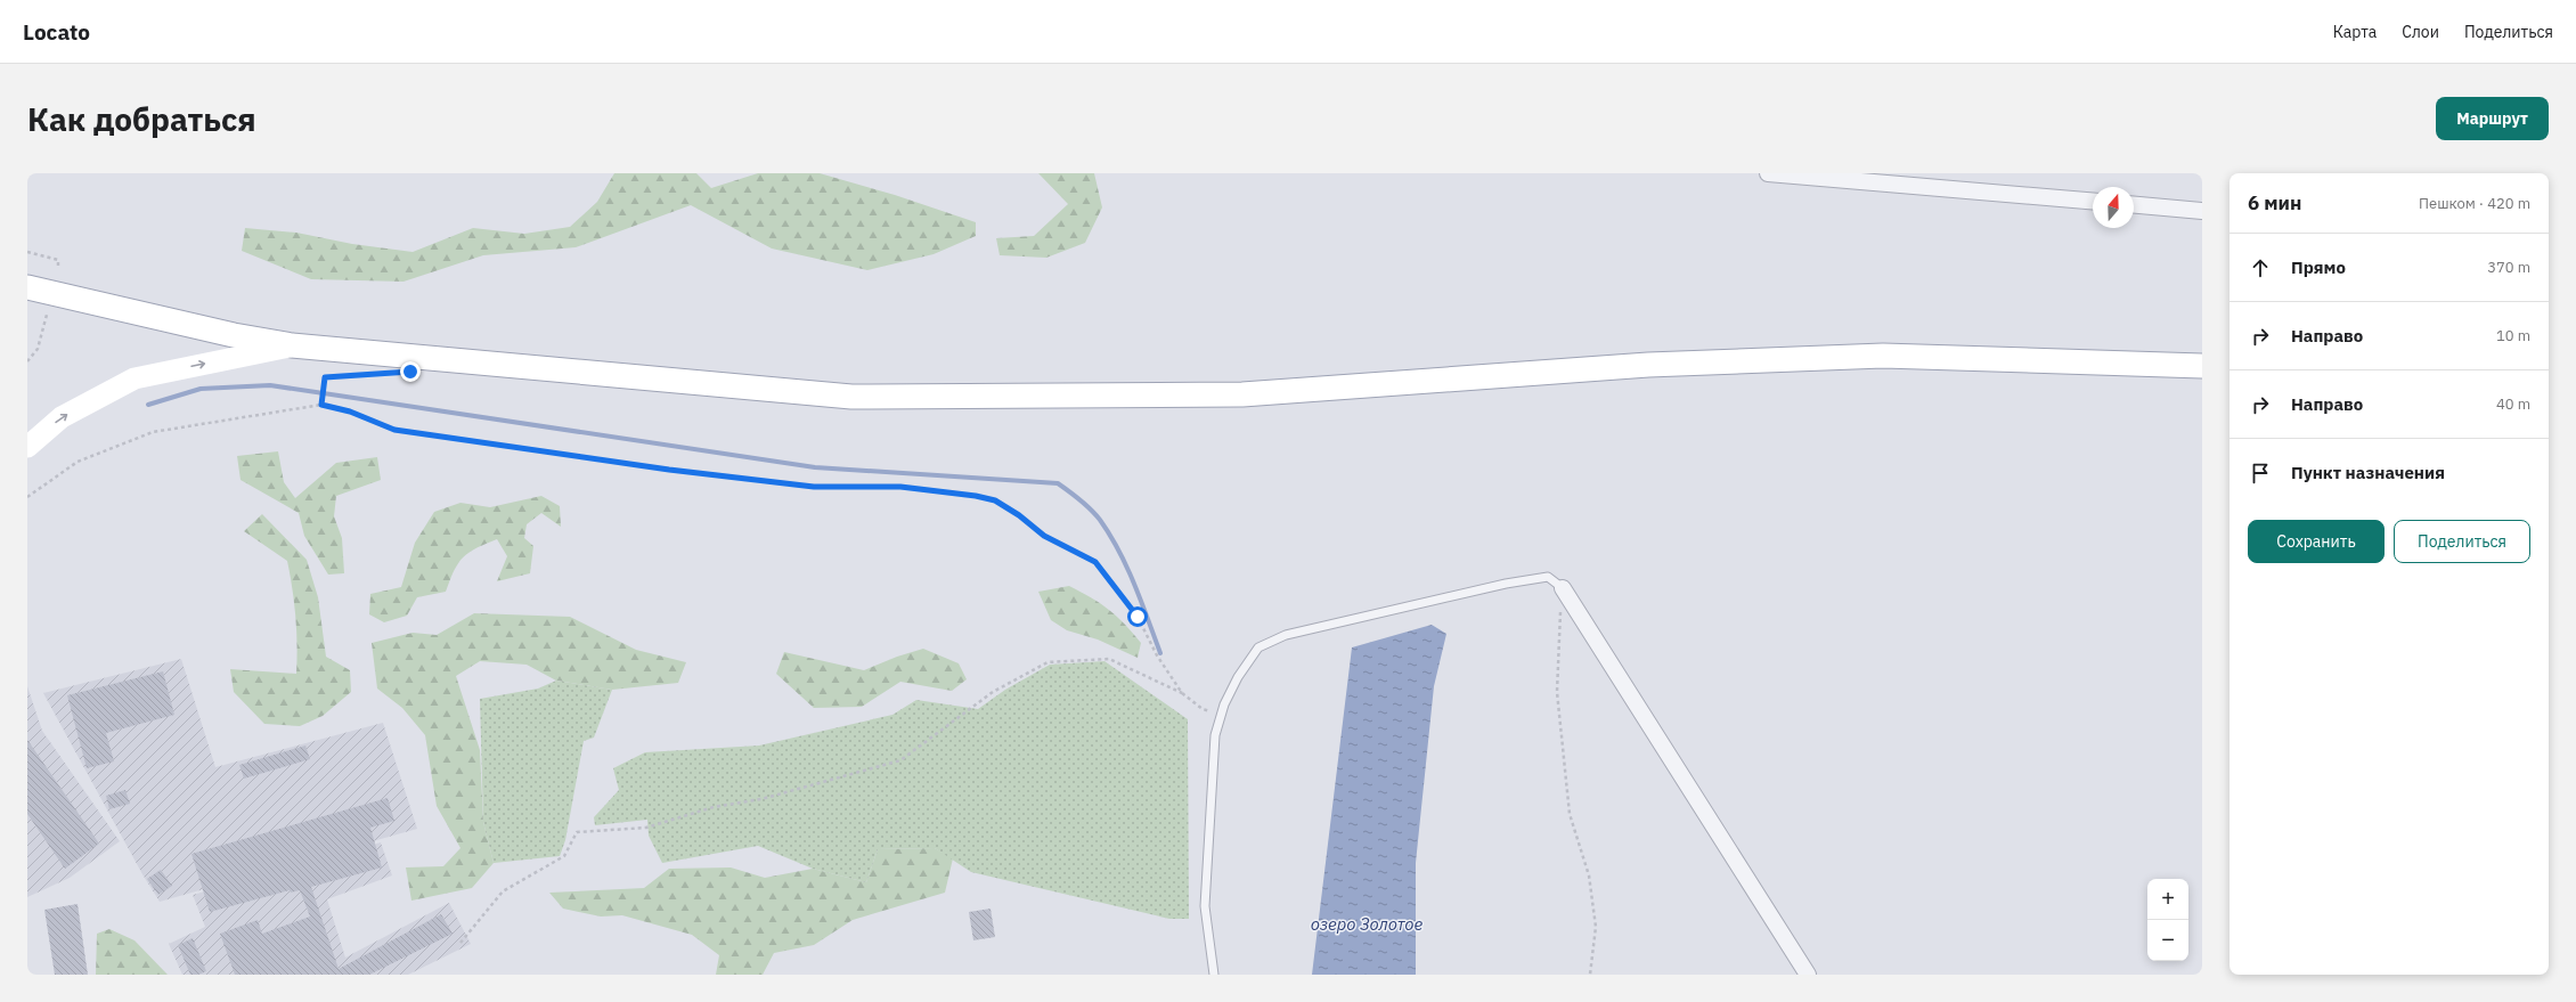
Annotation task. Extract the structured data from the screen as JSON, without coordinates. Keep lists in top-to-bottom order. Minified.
{"water":["озеро Золотое"],"north":"top","page":{"header":"Locato","nav":["Карта","Слои","Поделиться"],"buttons":["Маршрут",["Сохранить","Поделиться"]],"title":"Как добраться","heading":["6 мин","Пешком · 420 m"],"list":[["Прямо","370 m"],["Направо","10 m"],["Направо","40 m"],"Пункт назначения"],"map_buttons":["+","−"]}}
